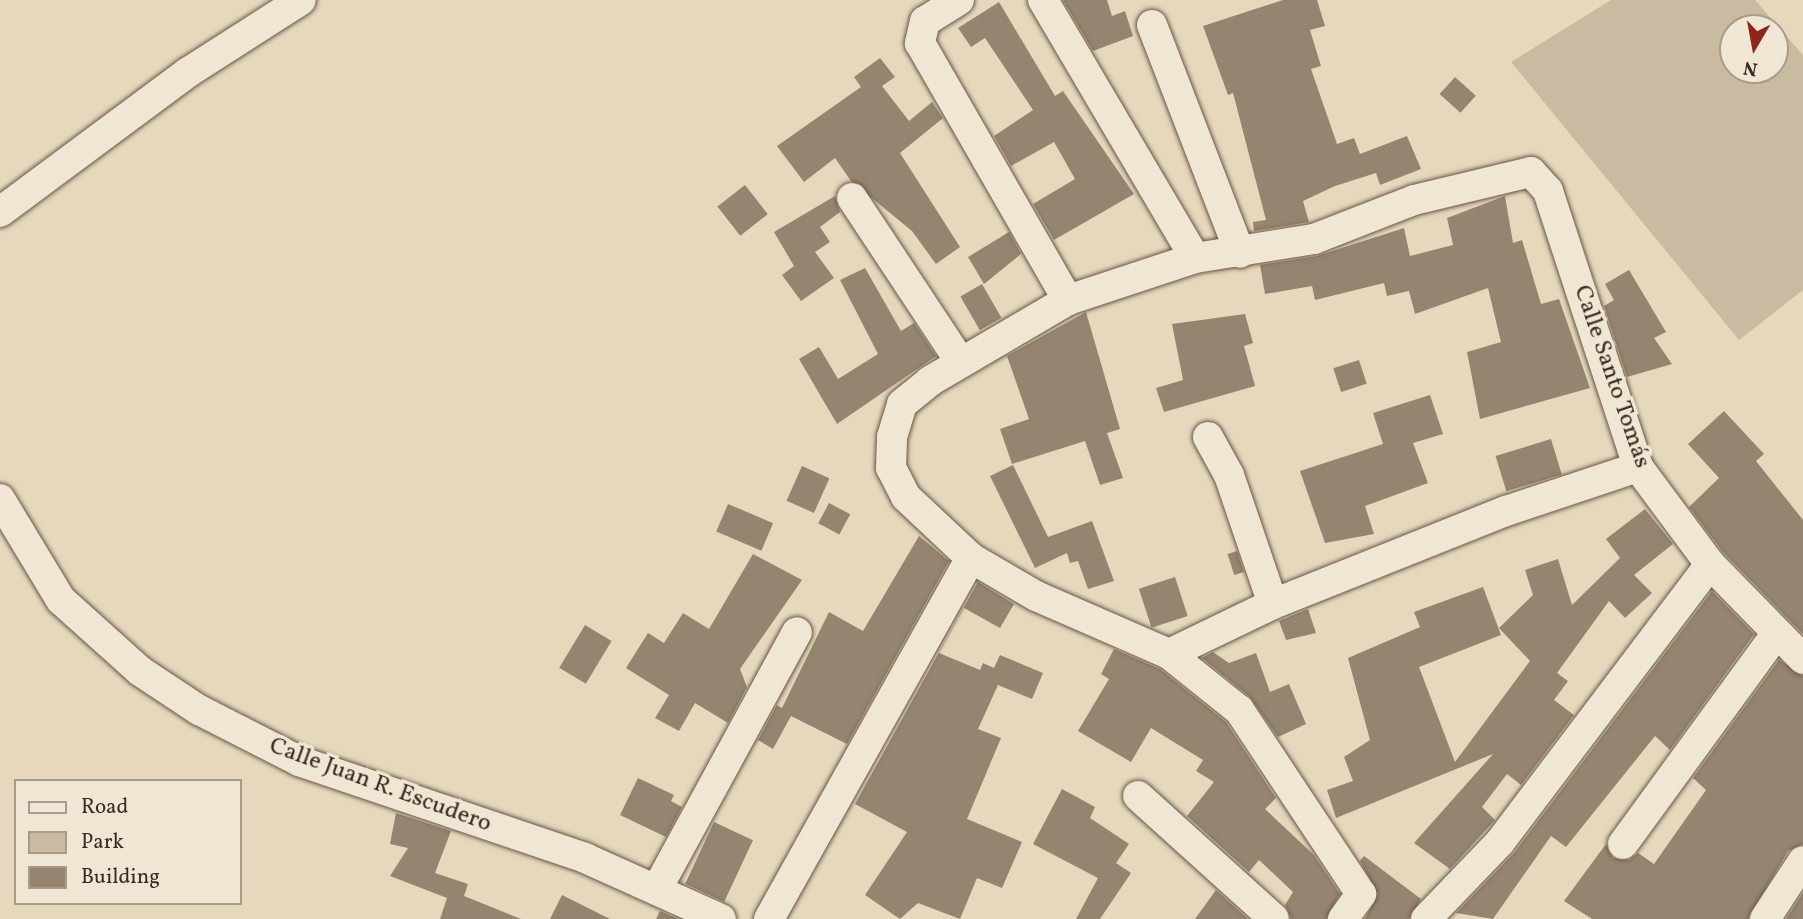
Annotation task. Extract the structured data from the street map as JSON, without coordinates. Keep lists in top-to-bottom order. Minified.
{"streets":{"street":["Calle Santo Tomás","Calle Juan R. Escudero"]},"legend":["Road","Park","Building"],"north":"bottom"}
